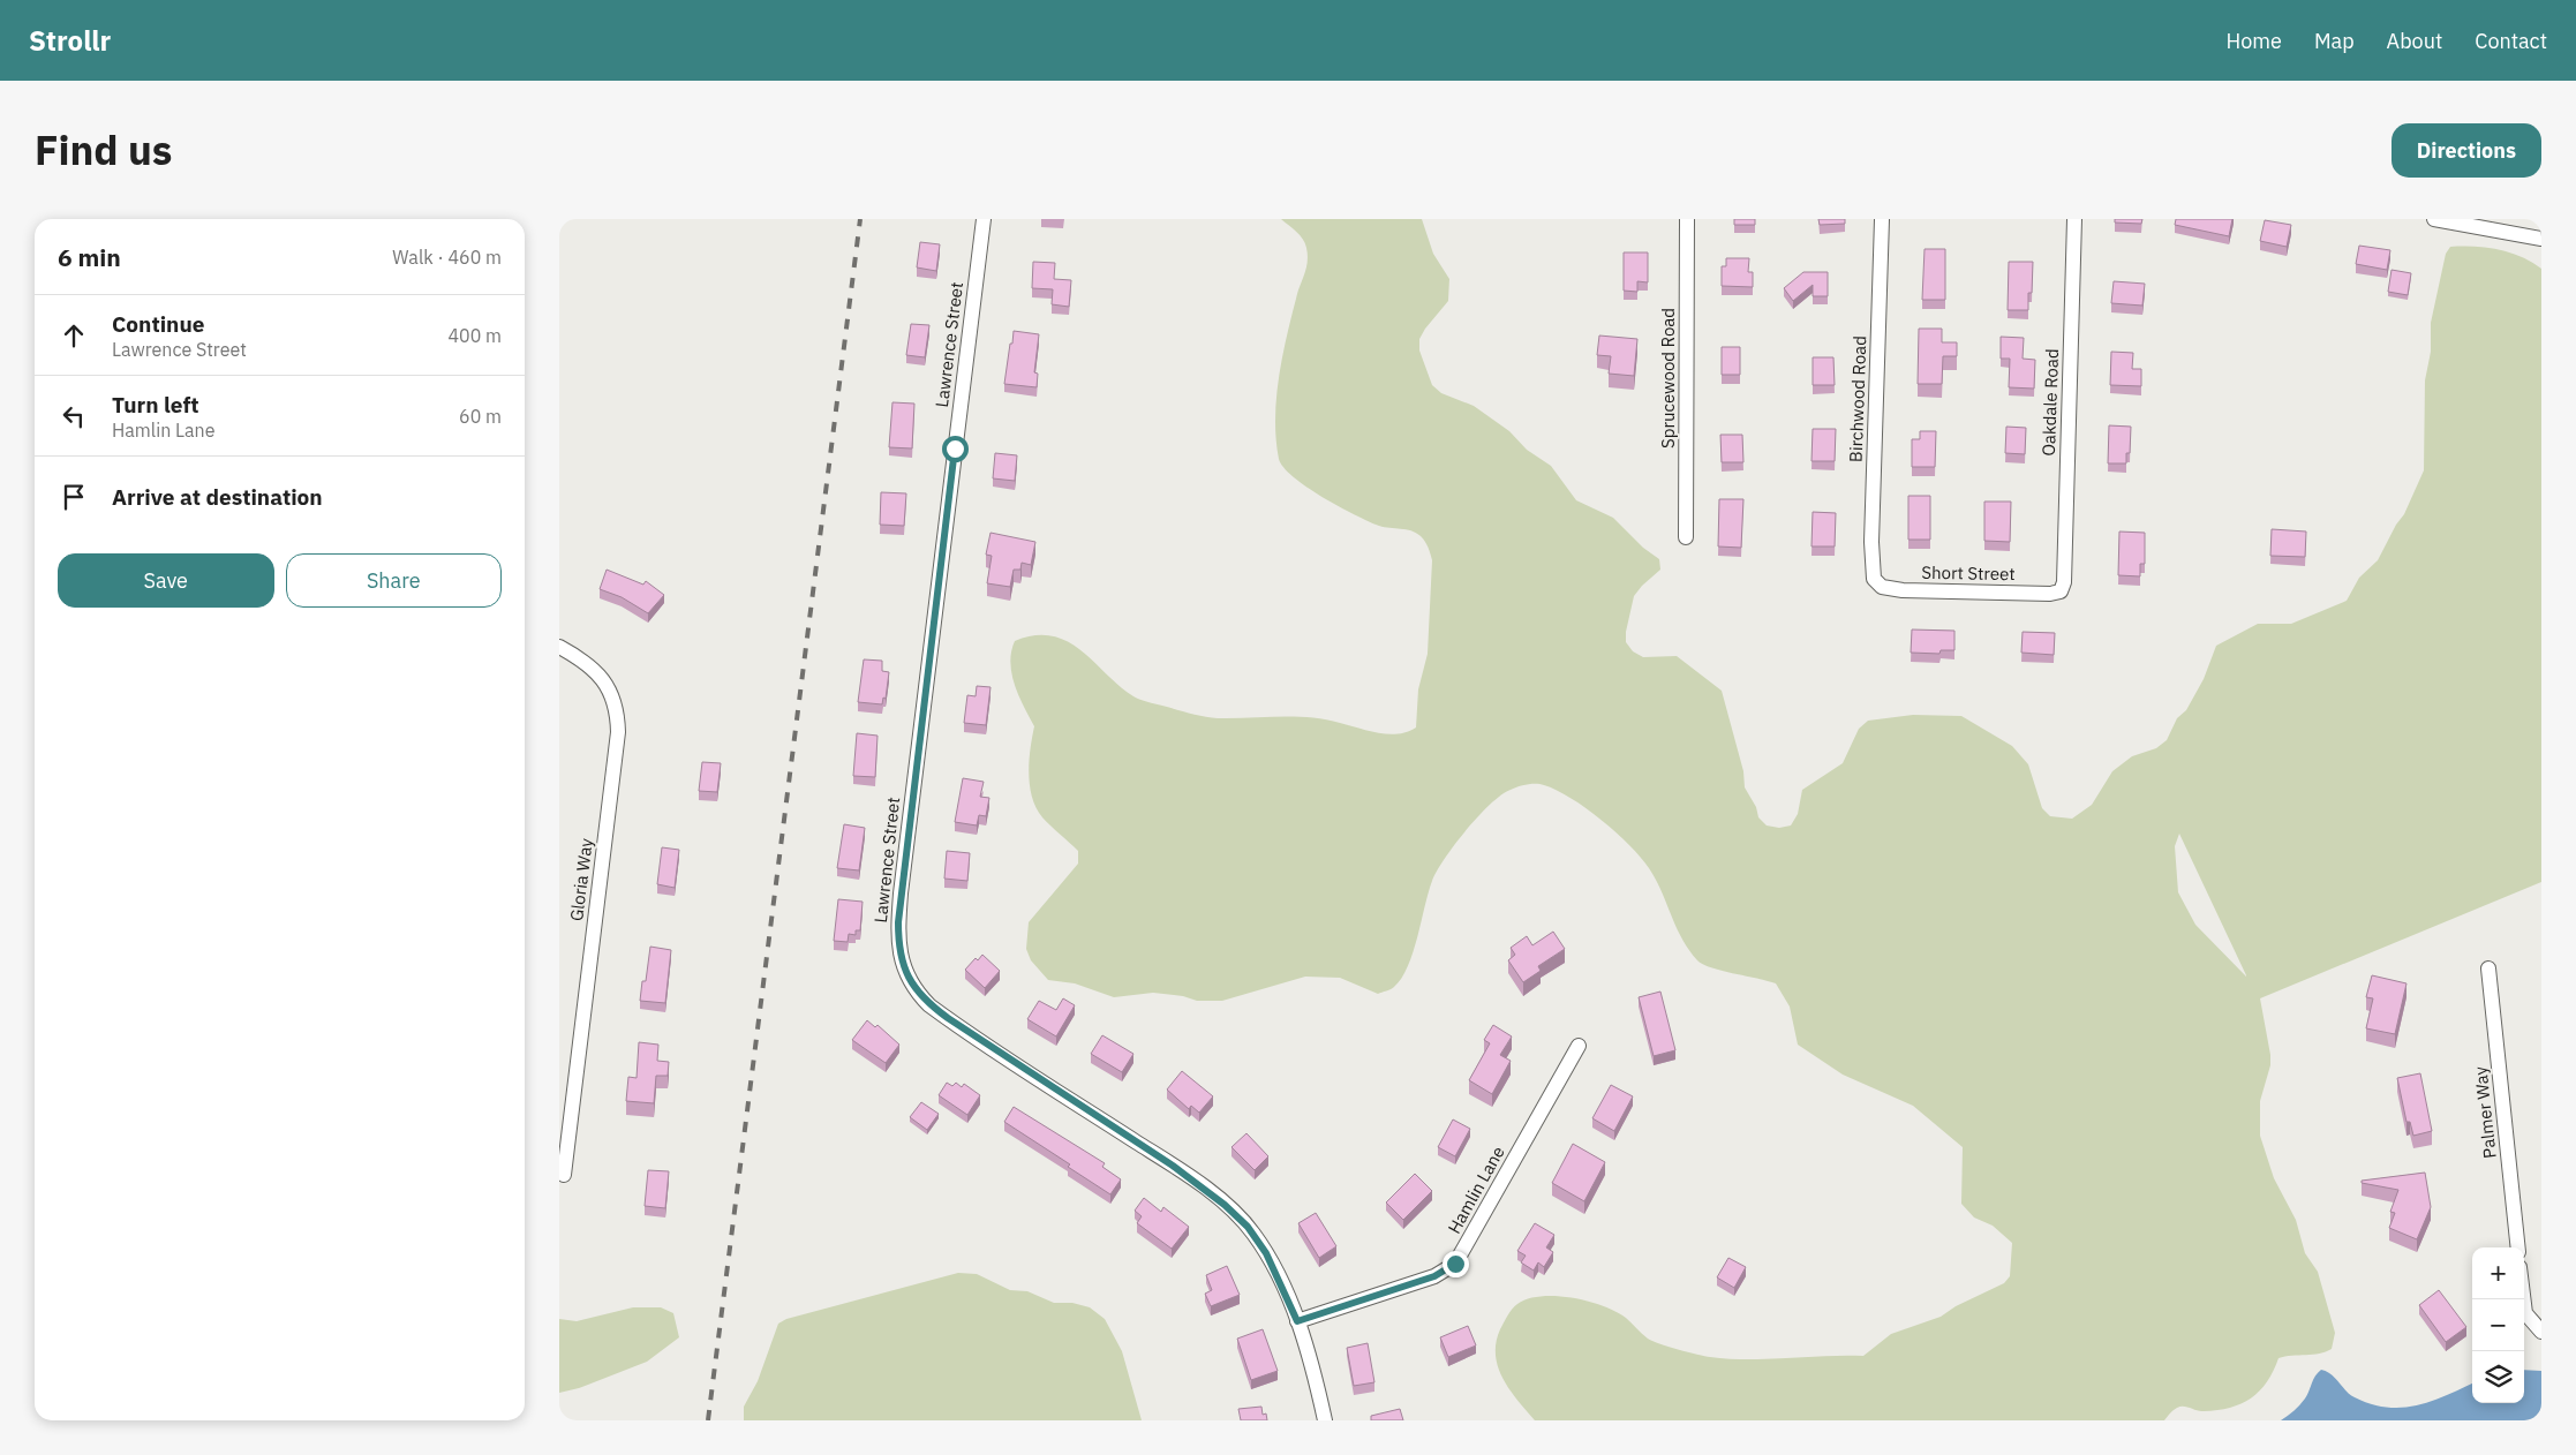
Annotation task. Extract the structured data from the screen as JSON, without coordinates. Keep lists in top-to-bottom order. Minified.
{"streets":{"street":["Lawrence Street","Sprucewood Road","Birchwood Road","Oakdale Road","Short Street","Gloria Way","Palmer Way","Hamlin Lane"]},"crossings":[["Lawrence Street","Hamlin Lane"],["Birchwood Road","Short Street"],["Oakdale Road","Short Street"]],"page":{"header":"Strollr","nav":["Home","Map","About","Contact"],"title":"Find us","buttons":["Directions",["Save","Share"]],"heading":["6 min","Walk · 460 m"],"list":[["Continue","Lawrence Street","400 m"],["Turn left","Hamlin Lane","60 m"],"Arrive at destination"],"map_buttons":["+","−"]}}
